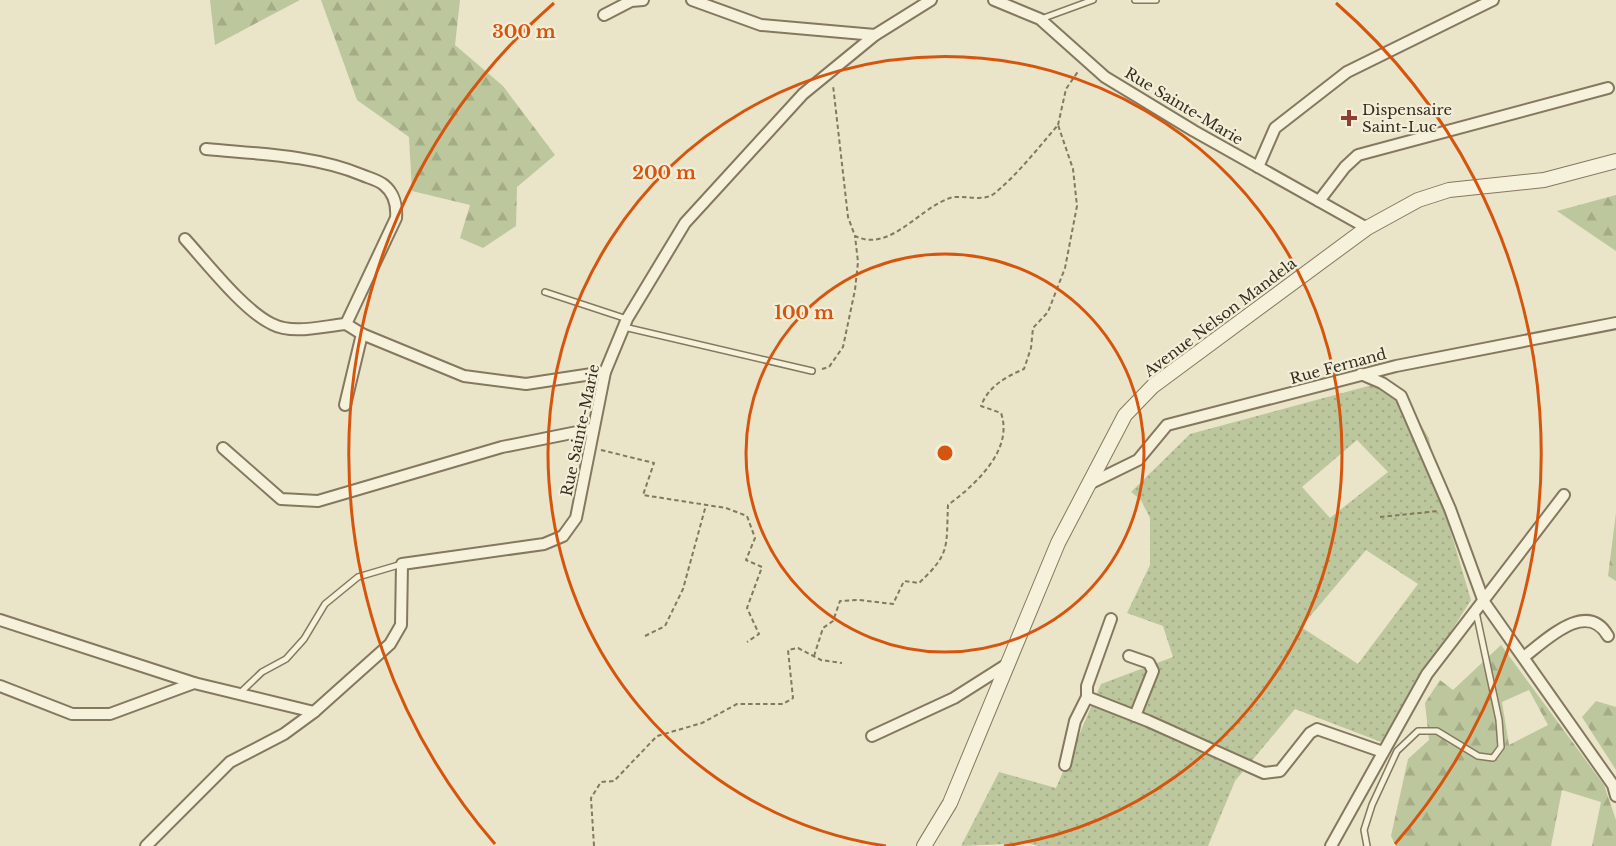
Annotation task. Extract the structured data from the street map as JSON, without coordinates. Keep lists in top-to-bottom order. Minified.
{"streets":{"street":["Rue Sainte-Marie","Avenue Nelson Mandela","Rue Fernand"]},"crossings":[["Rue Sainte-Marie","Avenue Nelson Mandela"],["Avenue Nelson Mandela","Rue Fernand"]],"places":{"health":["Dispensaire Saint-Luc"]},"rings":["300 m","200 m","100 m"]}
